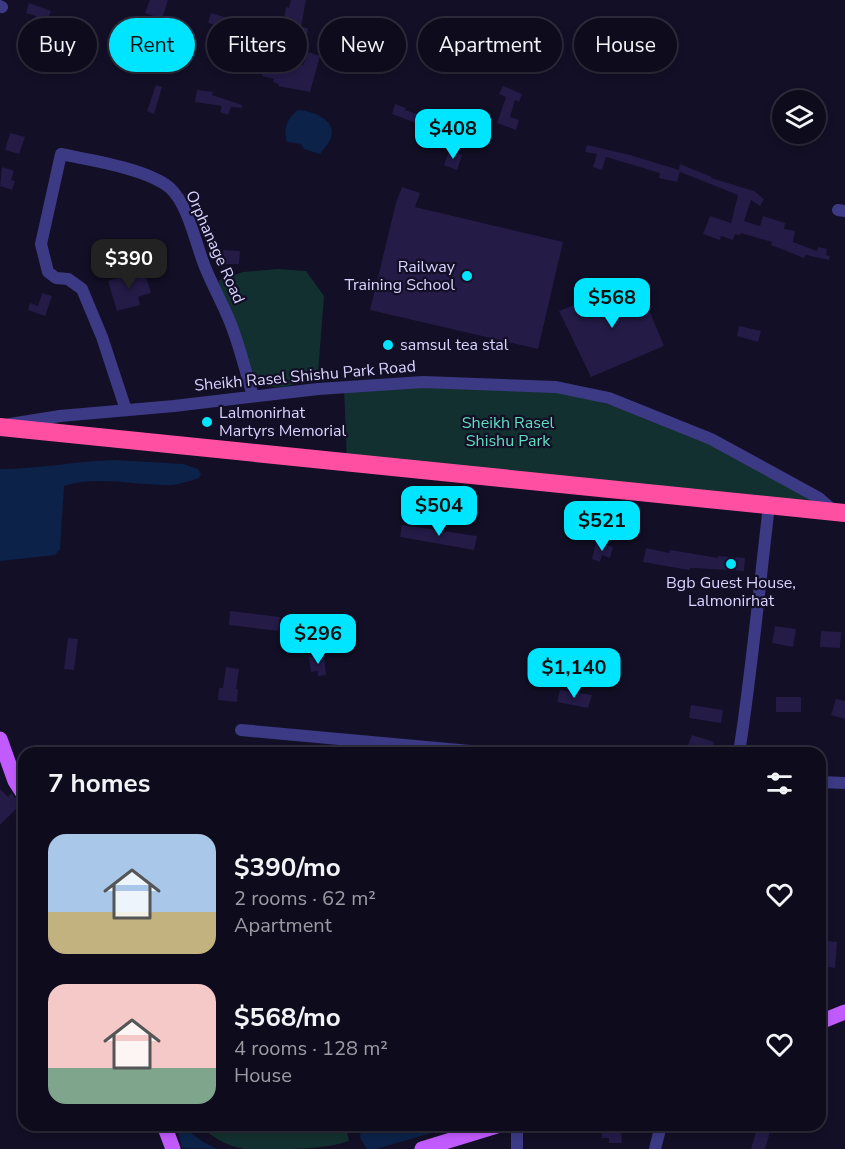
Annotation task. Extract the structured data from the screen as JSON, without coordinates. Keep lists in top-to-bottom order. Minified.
{"streets":{"street":["Orphanage Road","Sheikh Rasel Shishu Park Road"]},"crossings":[["Orphanage Road","Sheikh Rasel Shishu Park Road"]],"parks":["Sheikh Rasel Shishu Park"],"places":["Railway Training School","samsul tea stal","Lalmonirhat Martyrs Memorial","Bgb Guest House, Lalmonirhat"],"page":{"chip":["Buy","Rent","Filters","New","Apartment","House"],"price":["$408","$390","$568","$504","$521","$296","$1,140"],"heading":"7 homes","list":[{"name":"$390/mo","note":"2 rooms · 62 m² · Apartment"},{"name":"$568/mo","note":"4 rooms · 128 m² · House"}]}}
